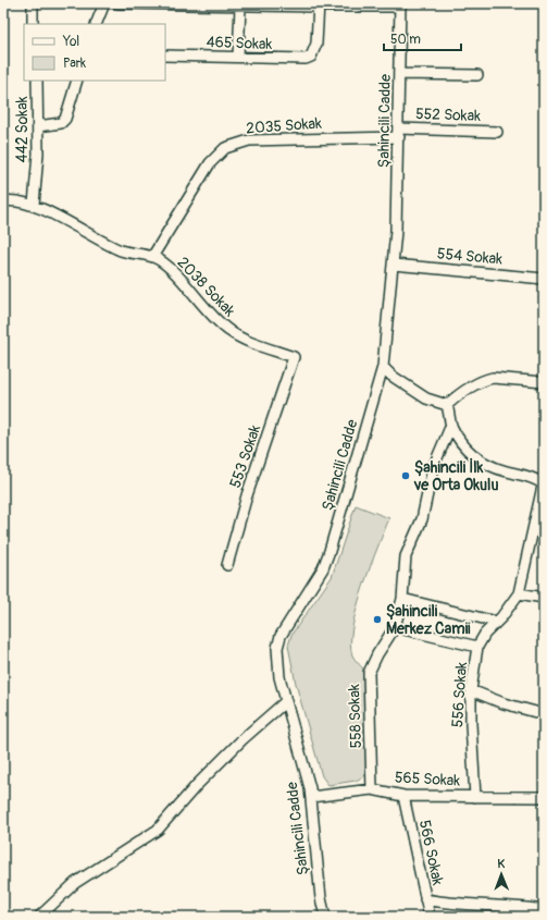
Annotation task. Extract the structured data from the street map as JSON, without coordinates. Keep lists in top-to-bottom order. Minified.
{"streets":{"street":["465 Sokak","552 Sokak","Şahincili Cadde","2035 Sokak","442 Sokak","554 Sokak","2038 Sokak","553 Sokak","556 Sokak","558 Sokak","565 Sokak","566 Sokak"]},"crossings":[["552 Sokak","Şahincili Cadde"],["552 Sokak","2035 Sokak"],["Şahincili Cadde","2035 Sokak"],["Şahincili Cadde","554 Sokak"],["Şahincili Cadde","565 Sokak"],["2035 Sokak","2038 Sokak"],["442 Sokak","2038 Sokak"],["2038 Sokak","553 Sokak"],["556 Sokak","565 Sokak"],["558 Sokak","565 Sokak"],["565 Sokak","566 Sokak"]],"places":["Şahincili İlk ve Orta Okulu","Şahincili Merkez Camii"],"legend":["Yol","Park"],"scale_bar":"50 m","north":"top"}
